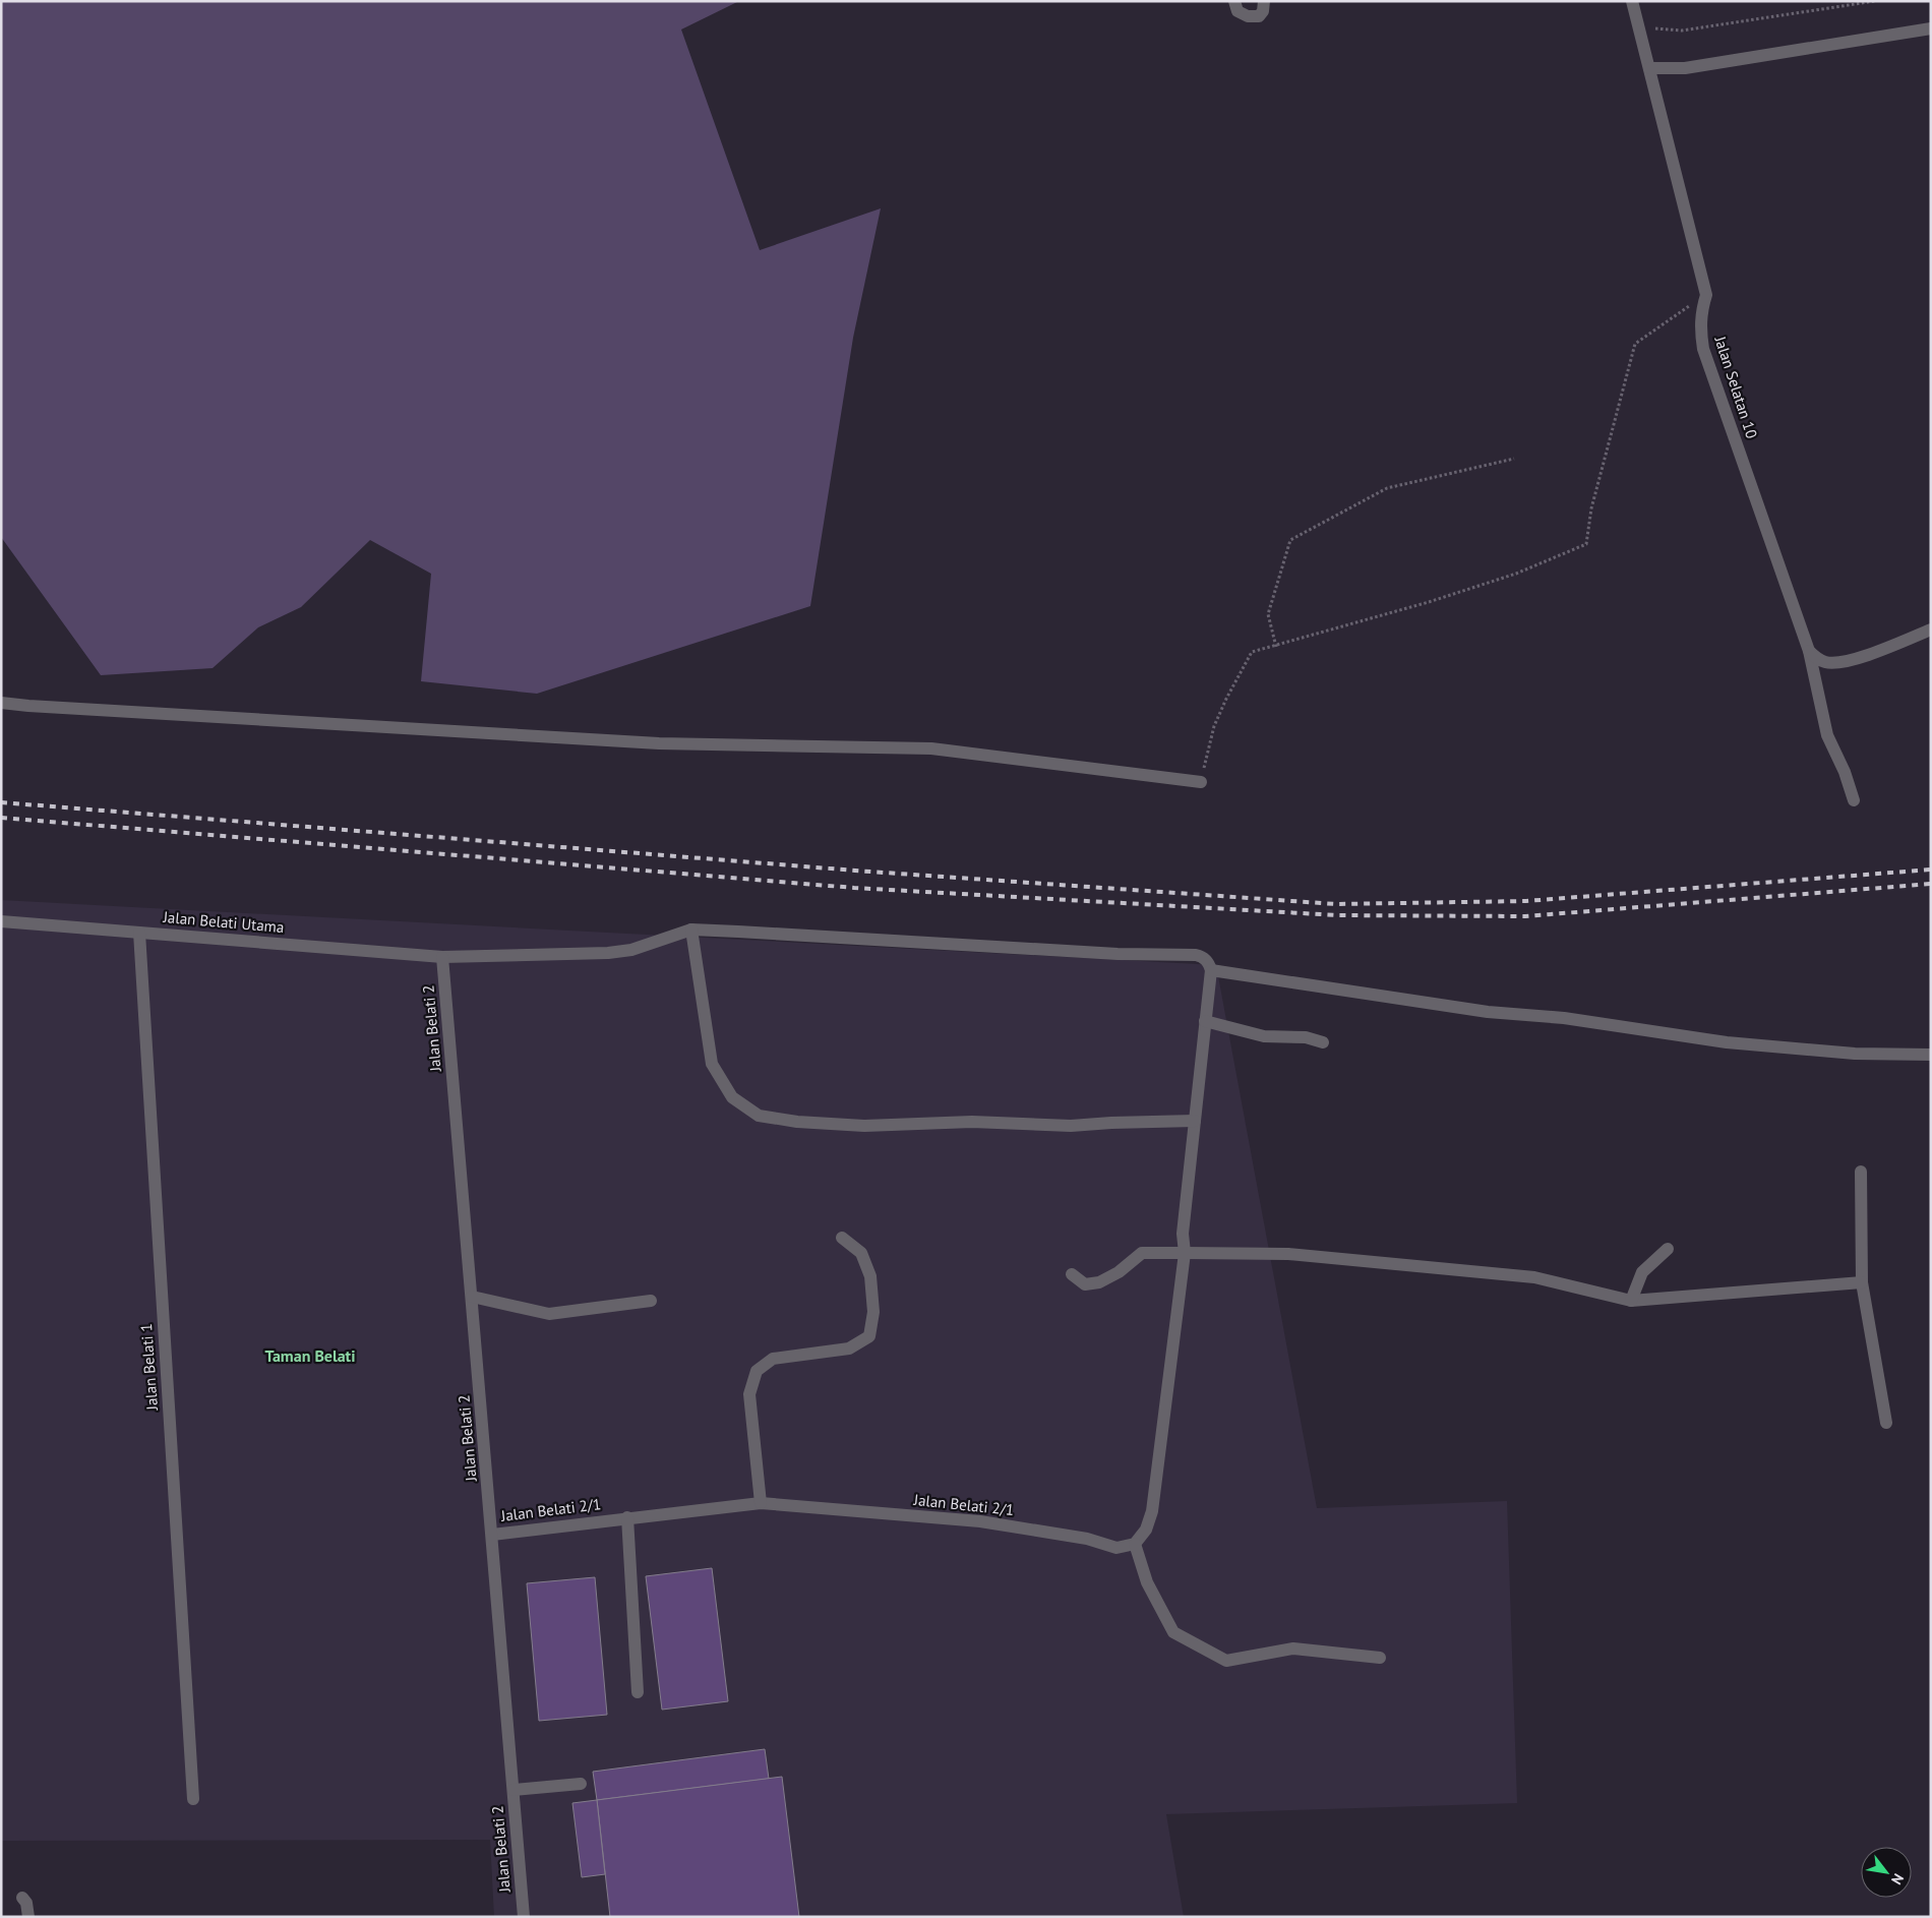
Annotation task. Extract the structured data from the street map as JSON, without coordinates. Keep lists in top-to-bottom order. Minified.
{"streets":{"street":["Jalan Selatan 10","Jalan Belati Utama","Jalan Belati 2","Jalan Belati 1","Jalan Belati 2/1"]},"crossings":[["Jalan Belati Utama","Jalan Belati 2"],["Jalan Belati Utama","Jalan Belati 1"],["Jalan Belati 2","Jalan Belati 2/1"]],"districts":["Taman Belati"],"north":"bottom right"}
